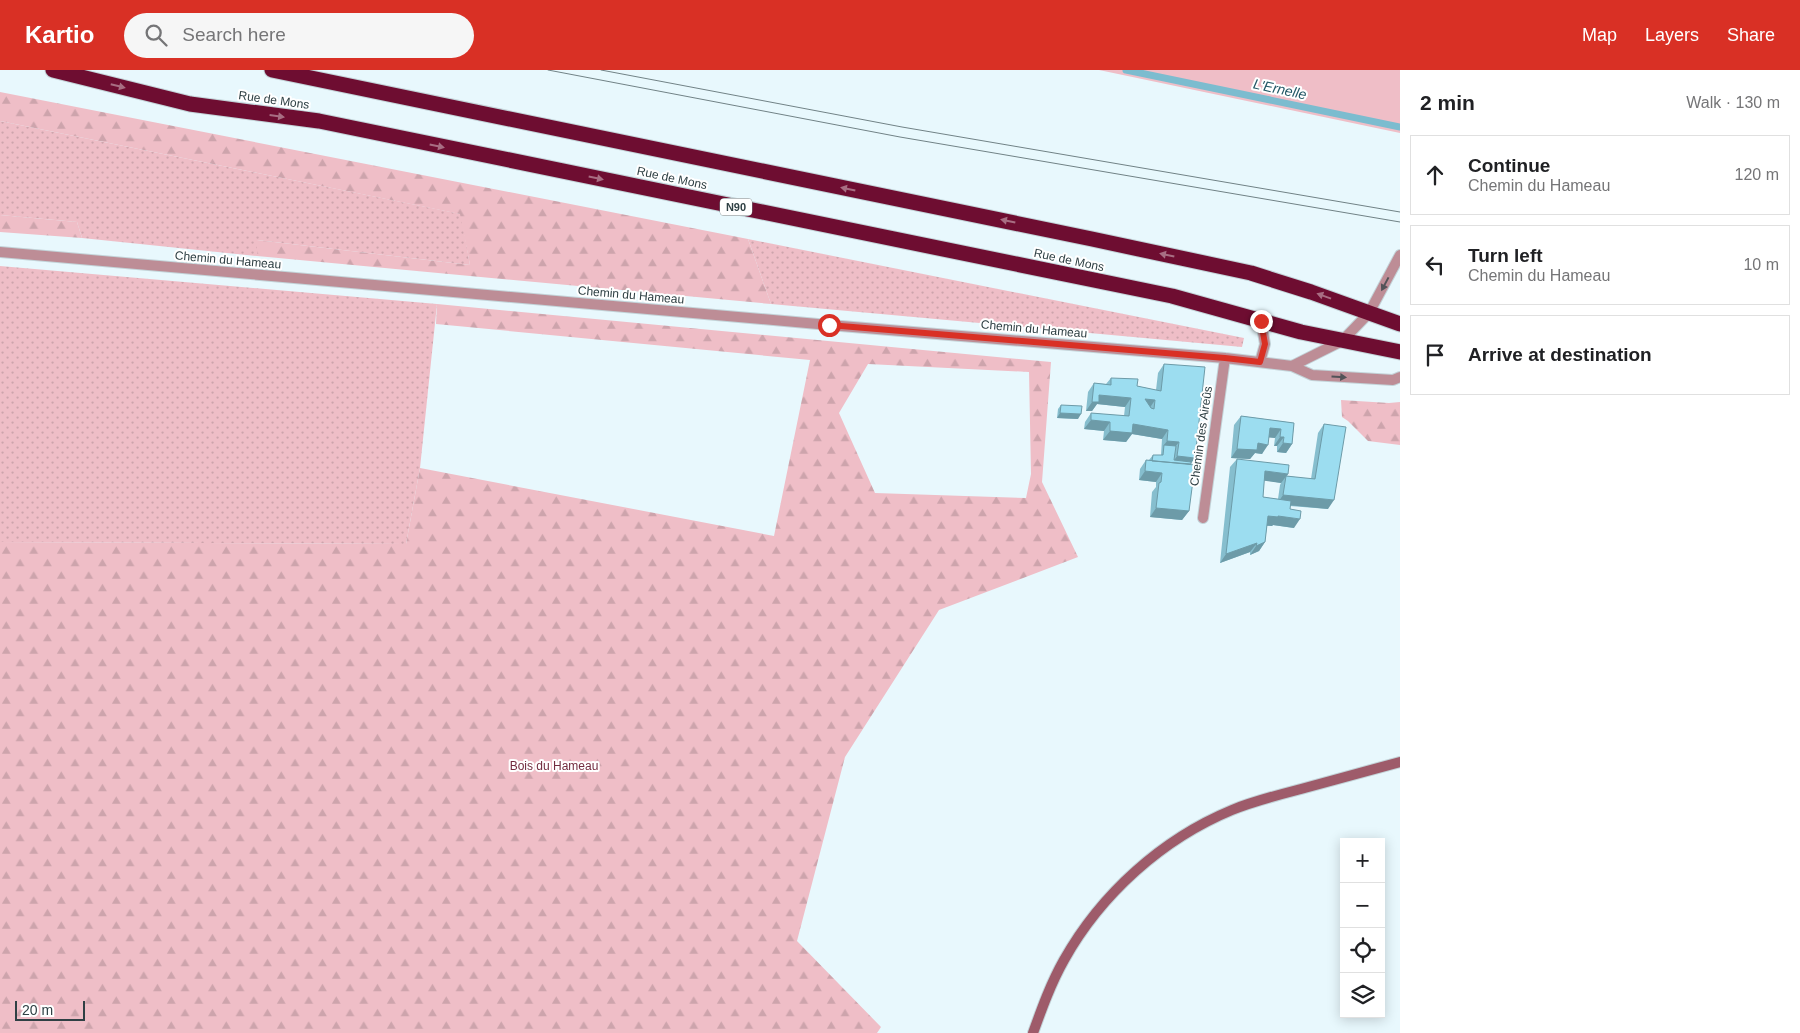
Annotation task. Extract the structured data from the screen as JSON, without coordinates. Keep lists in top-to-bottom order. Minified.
{"streets":{"highway":["Rue de Mons","N90"],"street":["Chemin du Hameau","Chemin des Aireûs"]},"crossings":[["Chemin du Hameau","Chemin des Aireûs"]],"water":["L'Ernelle"],"parks":["Bois du Hameau"],"scale_bar":"20 m","page":{"header":"Kartio","search":"Search here","nav":["Map","Layers","Share"],"heading":["2 min","Walk · 130 m"],"list":[["Continue","Chemin du Hameau","120 m"],["Turn left","Chemin du Hameau","10 m"],"Arrive at destination"],"map_buttons":["+","−"],"scale":"20 m"}}
